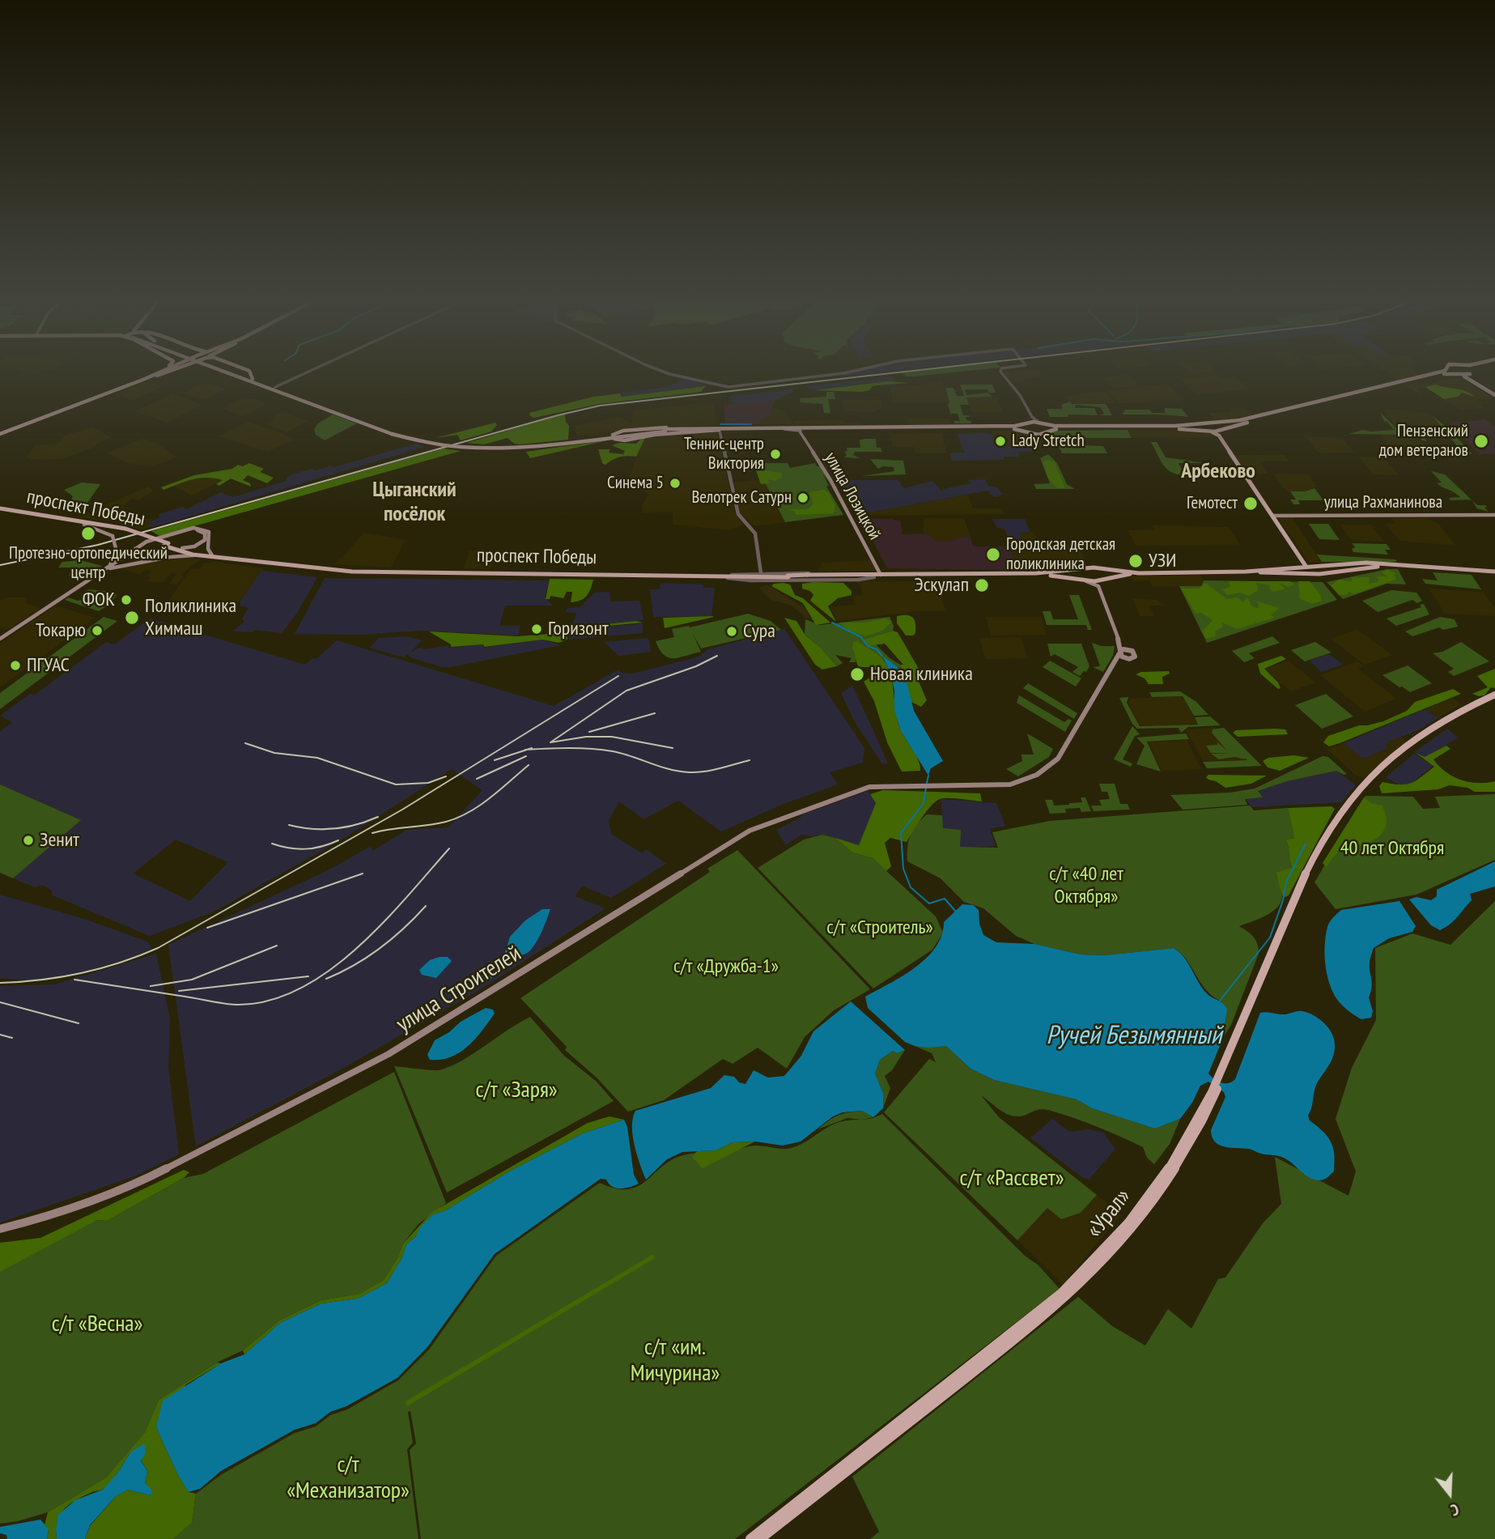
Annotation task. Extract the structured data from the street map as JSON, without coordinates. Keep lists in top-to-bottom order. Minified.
{"streets":{"highway":["«Урал»"],"main road":["улица Лозицкой","улица Рахманинова","проспект Победы","улица Строителей"]},"crossings":[["улица Лозицкой","проспект Победы"]],"districts":["Арбеково","Цыганский посёлок"],"water":["Ручей Безымянный"],"parks":["40 лет Октября","с/т «40 лет Октября»","с/т «Строитель»","с/т «Дружба-1»","с/т «Заря»","с/т «Рассвет»","с/т «Весна»","с/т «им. Мичурина»","с/т «Механизатор»"],"places":["Lady Stretch","Пензенский дом ветеранов","Теннис-центр Виктория","Синема 5","Велотрек Сатурн","Гемотест","Протезно-ортопедический центр","Городская детская поликлиника","УЗИ","Эскулап","ФОК","Поликлиника Химмаш","Горизонт","Токарю","Сура","ПГУАС","Новая клиника","Зенит"],"north":"bottom"}
